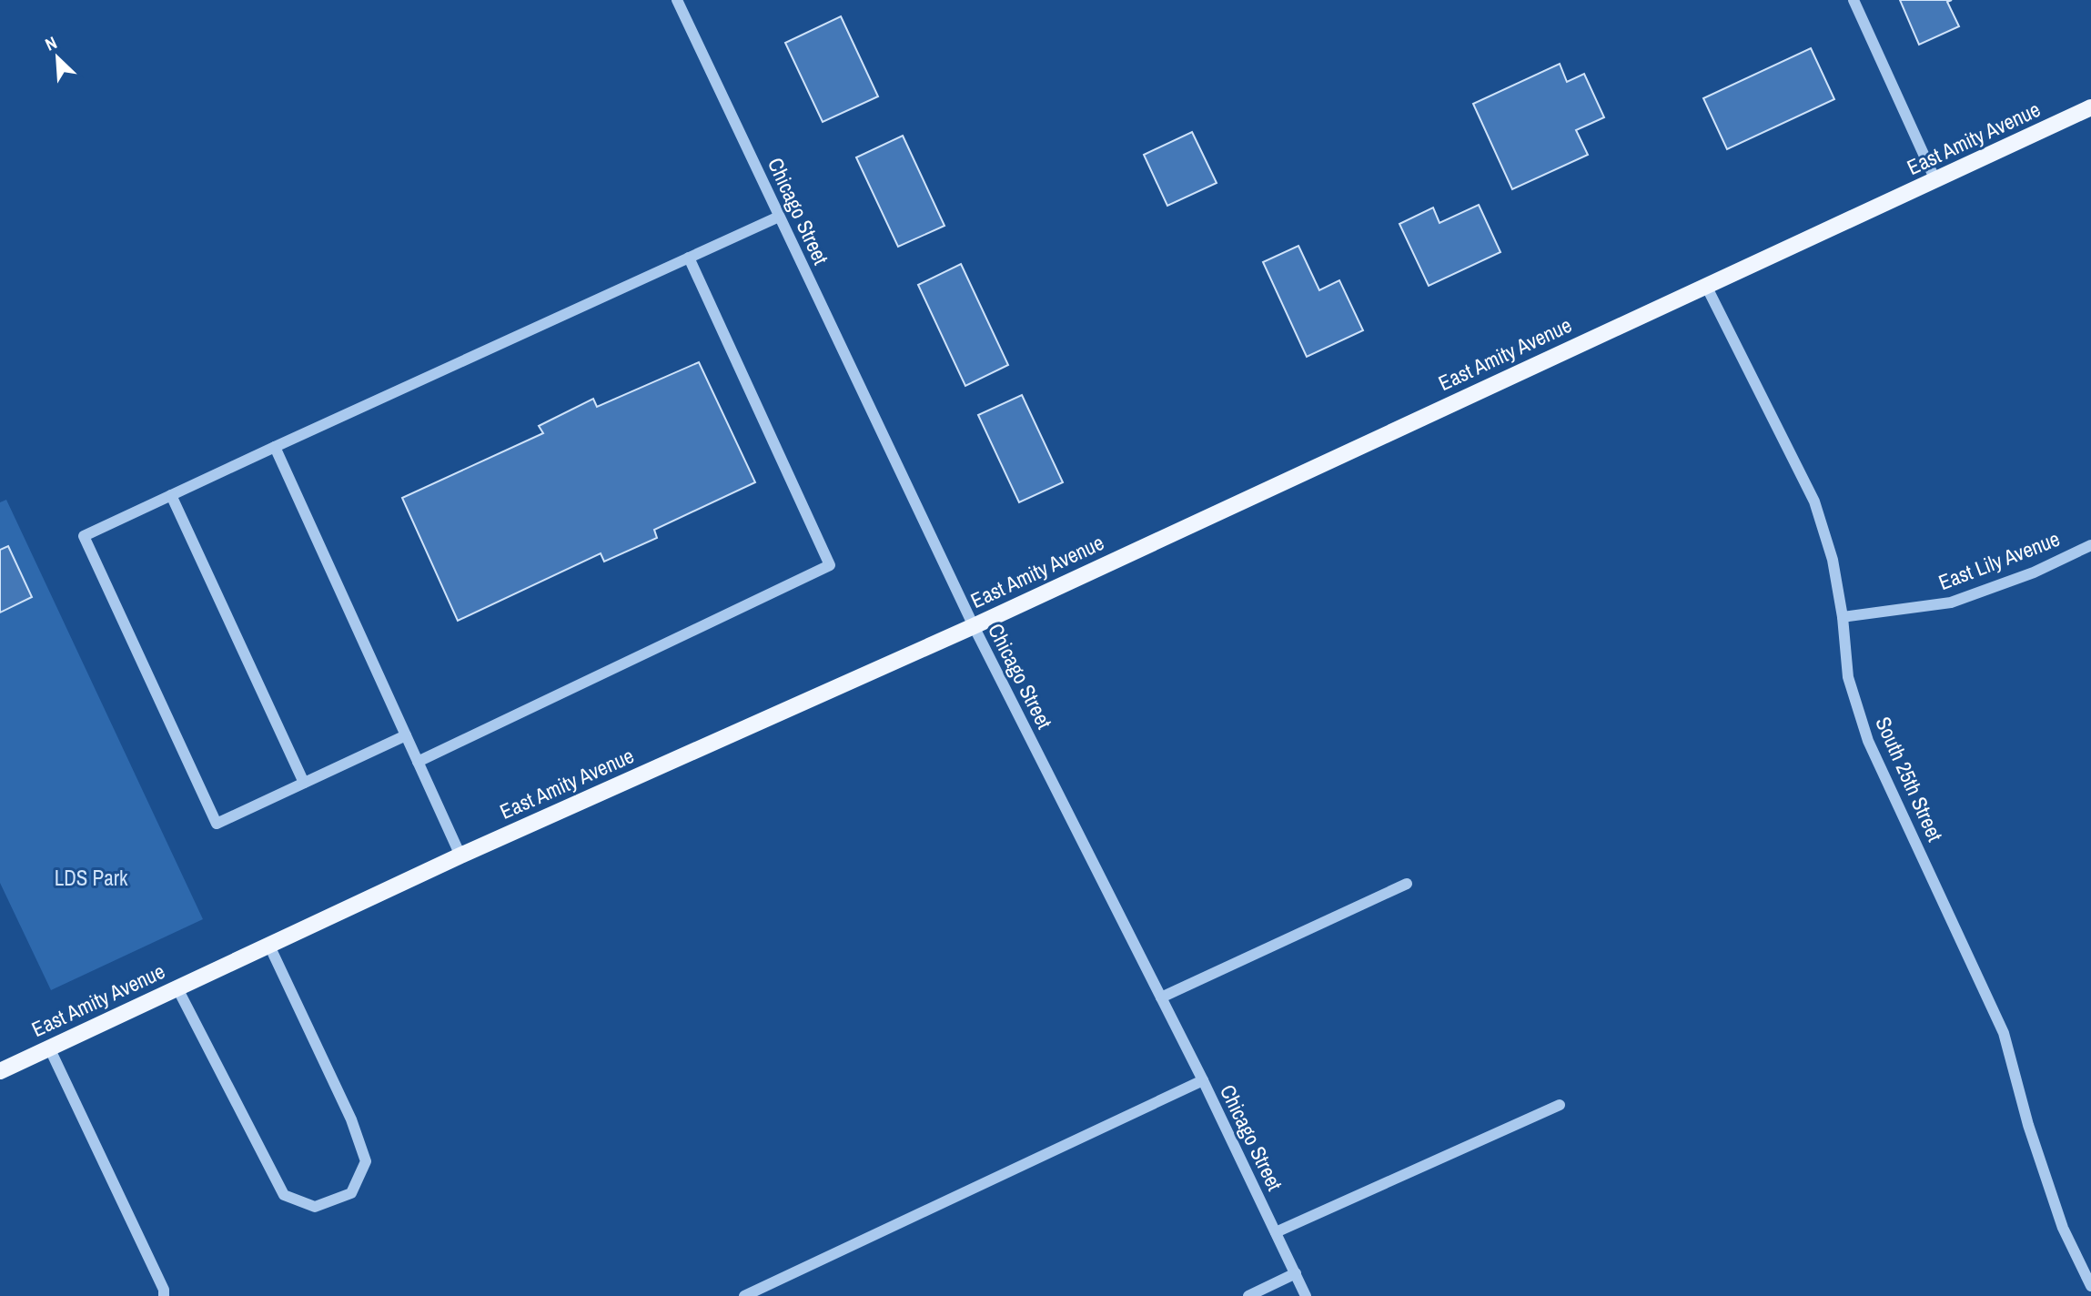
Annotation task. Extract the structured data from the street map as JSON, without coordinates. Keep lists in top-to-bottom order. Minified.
{"streets":{"main road":["East Amity Avenue"],"street":["Chicago Street","East Lily Avenue","South 25th Street"]},"crossings":[["East Amity Avenue","Chicago Street"],["East Amity Avenue","South 25th Street"],["East Lily Avenue","South 25th Street"]],"parks":["LDS Park"],"north":"top left"}
